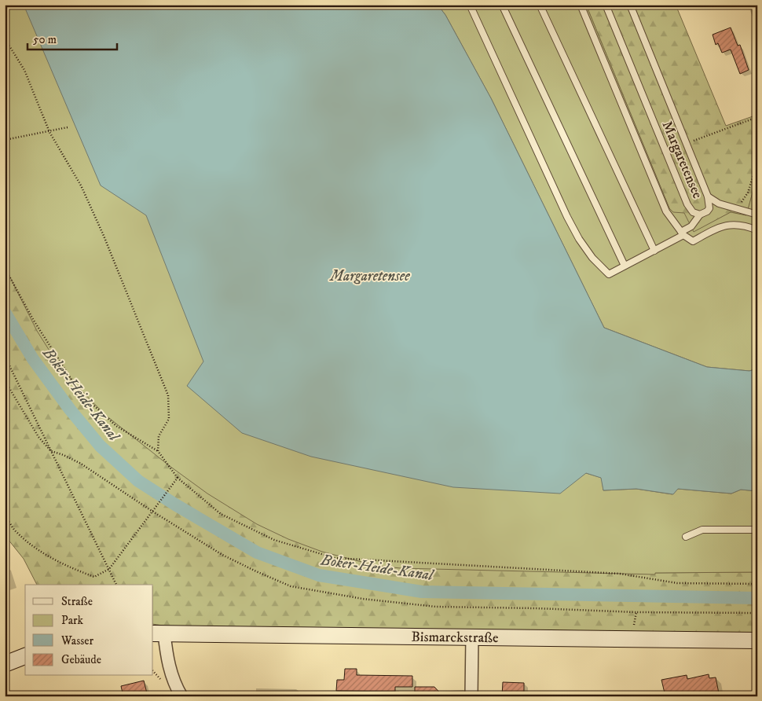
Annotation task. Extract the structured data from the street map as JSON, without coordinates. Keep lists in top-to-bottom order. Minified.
{"streets":{"main road":["Bismarckstraße"],"lane":["Margaretensee"]},"water":["Margaretensee","Boker-Heide-Kanal"],"legend":["Straße","Park","Wasser","Gebäude"],"scale_bar":"50 m"}
